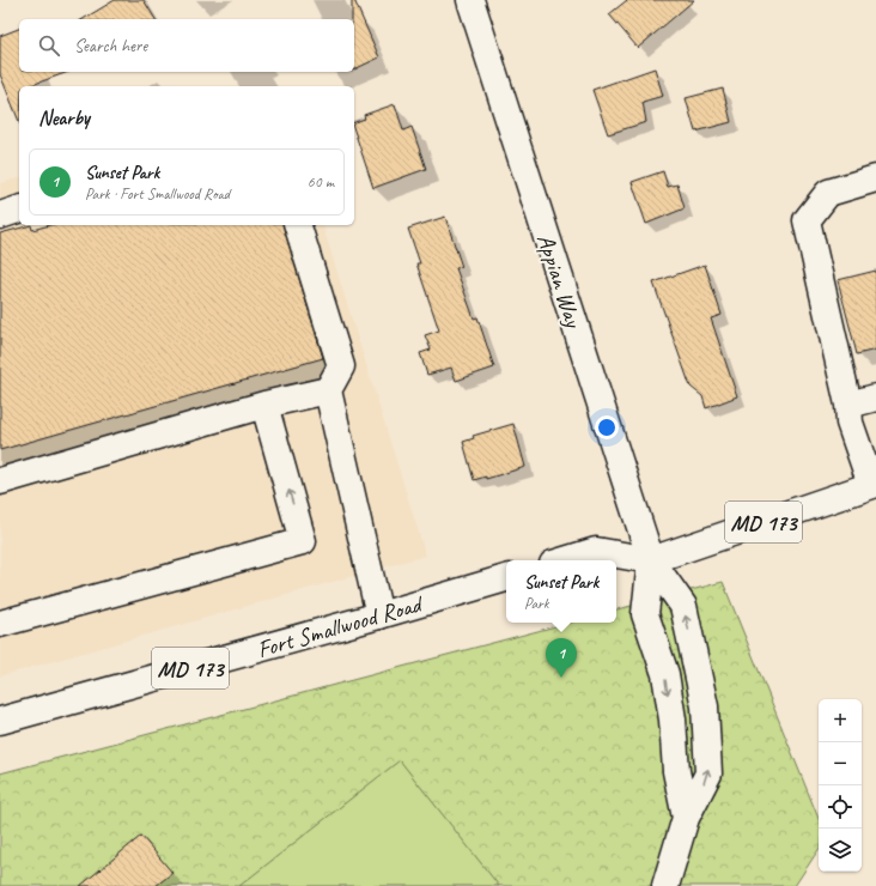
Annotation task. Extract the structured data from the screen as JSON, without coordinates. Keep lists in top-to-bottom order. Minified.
{"streets":{"main road":["Appian Way","MD 173","Fort Smallwood Road"]},"crossings":[["Appian Way","MD 173"]],"page":{"search":"Search here","heading":"Nearby","list":[{"mark":"1","name":"Sunset Park","note":"Park · Fort Smallwood Road","value":"60 m"}],"popup":["Sunset Park","Park"],"pins":"1","map_buttons":["+","−"]}}
